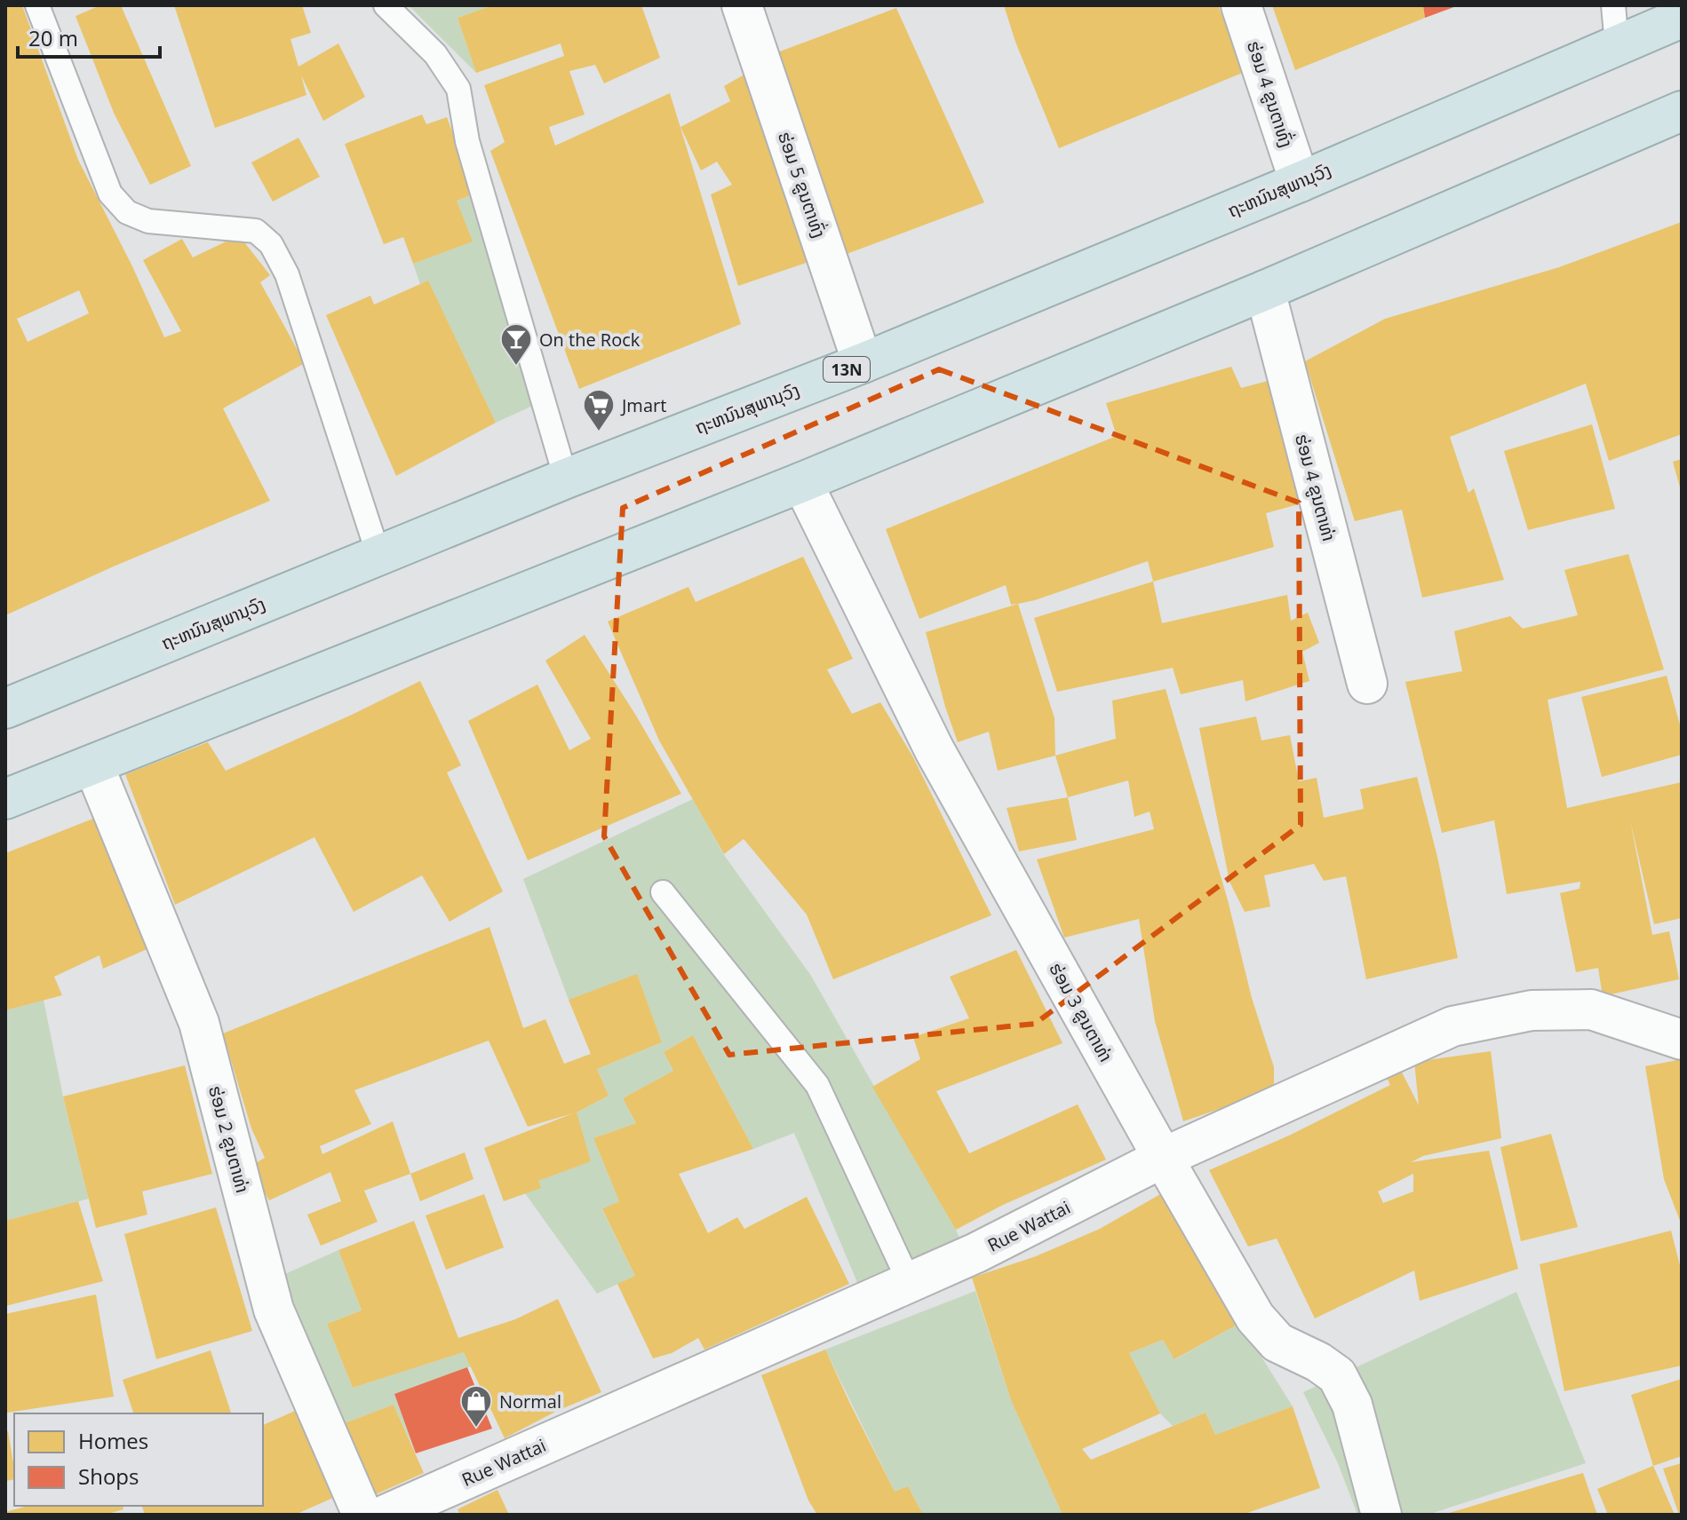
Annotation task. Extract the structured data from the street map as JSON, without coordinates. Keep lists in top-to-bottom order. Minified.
{"streets":{"highway":["ຖະຫນົນສຸພານຸວົງ","13N"],"street":["ຮ່ອມ 4 ຂູນຕາທົ່ງ","ຮ່ອມ 5 ຂູນຕາທົ່ງ","ຮ່ອມ 4 ຂູນຕາທ່າ","ຮ່ອມ 3 ຂູນຕາທ່າ","ຮ່ອມ 2 ຂູນຕາທ່າ","Rue Wattai"]},"crossings":[["ຮ່ອມ 4 ຂູນຕາທົ່ງ","ຖະຫນົນສຸພານຸວົງ"],["ຮ່ອມ 5 ຂູນຕາທົ່ງ","ຖະຫນົນສຸພານຸວົງ"],["ຮ່ອມ 3 ຂູນຕາທ່າ","Rue Wattai"]],"places":{"bar":["On the Rock"],"supermarket":["Jmart"],"shop":["Normal"]},"legend":["Homes","Shops"],"scale_bar":"20 m"}
